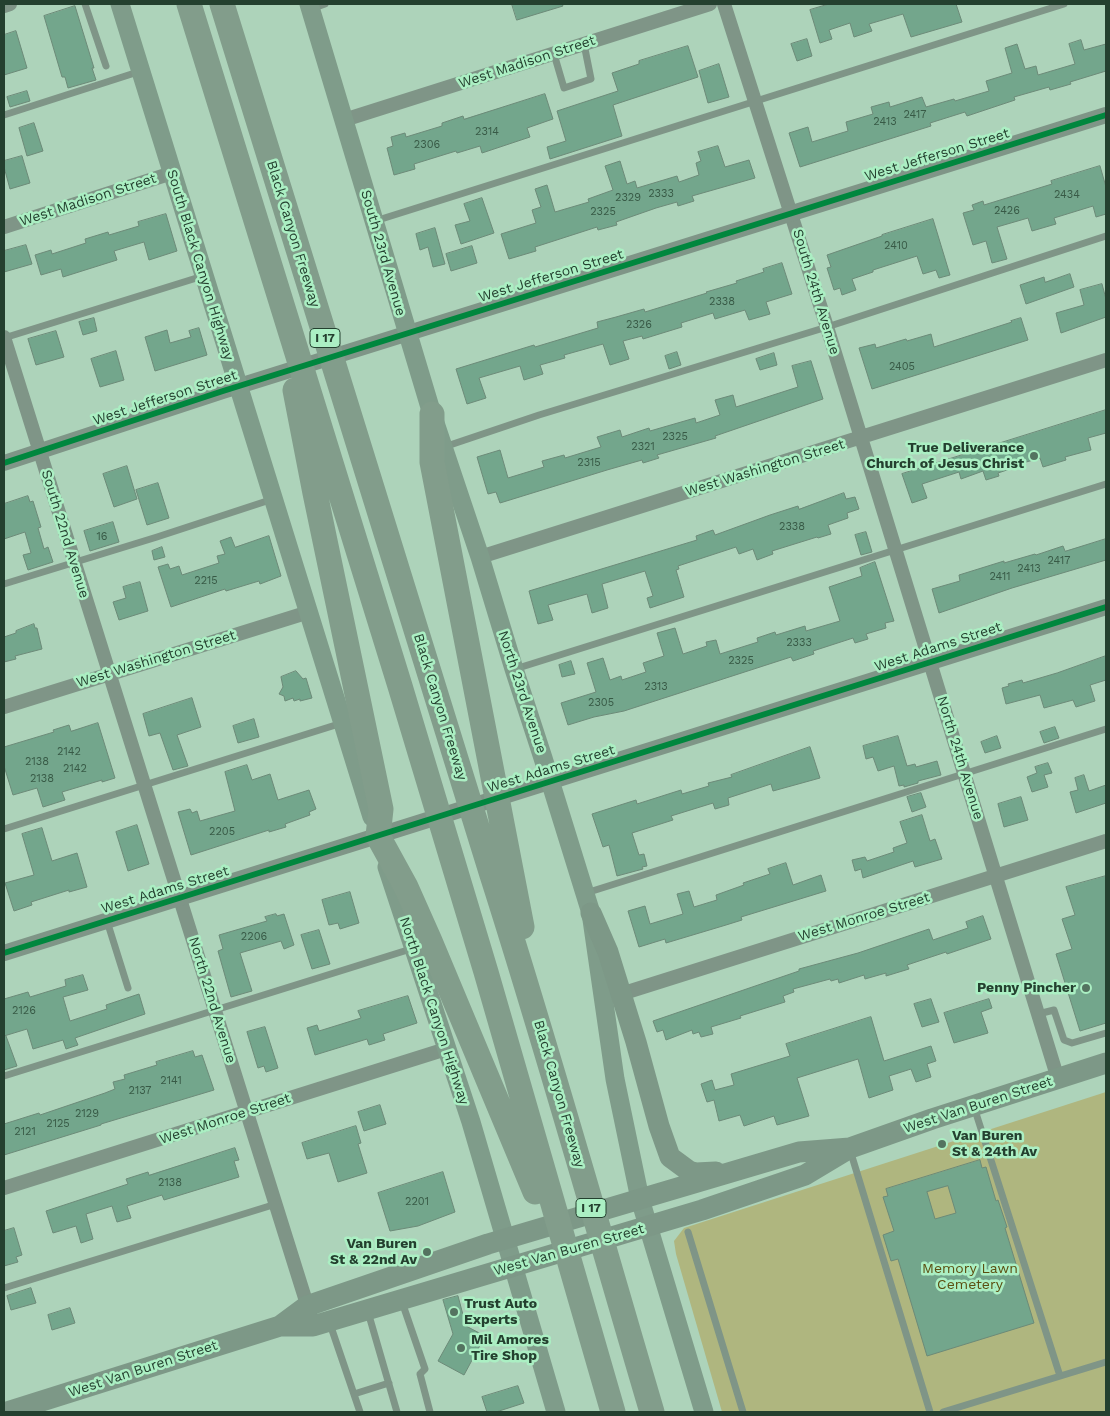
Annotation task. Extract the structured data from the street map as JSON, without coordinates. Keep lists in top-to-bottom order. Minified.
{"streets":{"highway":["Black Canyon Freeway","I 17"],"main road":["South 23rd Avenue","South Black Canyon Highway","North 23rd Avenue","North Black Canyon Highway","West Van Buren Street"],"street":["West Madison Street","West Jefferson Street","South 24th Avenue","West Washington Street","South 22nd Avenue","West Adams Street","North 24th Avenue","West Monroe Street","North 22nd Avenue"]},"crossings":[["West Madison Street","South 23rd Avenue"],["West Madison Street","South Black Canyon Highway"],["West Jefferson Street","South 23rd Avenue"],["West Jefferson Street","South Black Canyon Highway"],["West Jefferson Street","South 24th Avenue"],["West Jefferson Street","South 22nd Avenue"],["South 23rd Avenue","West Washington Street"],["South 23rd Avenue","North 23rd Avenue"],["South Black Canyon Highway","West Washington Street"],["South Black Canyon Highway","North Black Canyon Highway"],["South 24th Avenue","West Washington Street"],["South 24th Avenue","North 24th Avenue"],["West Washington Street","South 22nd Avenue"],["West Washington Street","North 23rd Avenue"],["West Washington Street","North 24th Avenue"],["West Washington Street","North 22nd Avenue"],["West Washington Street","North Black Canyon Highway"],["South 22nd Avenue","North 22nd Avenue"],["West Adams Street","North 23rd Avenue"],["West Adams Street","North 24th Avenue"],["West Adams Street","North 22nd Avenue"],["West Adams Street","North Black Canyon Highway"],["North 24th Avenue","West Monroe Street"],["North 24th Avenue","West Van Buren Street"],["West Monroe Street","North 22nd Avenue"],["West Monroe Street","North Black Canyon Highway"],["North 22nd Avenue","West Van Buren Street"],["North Black Canyon Highway","West Van Buren Street"]],"parks":["Memory Lawn Cemetery"],"places":["True Deliverance Church of Jesus Christ","Penny Pincher","Van Buren St & 24th Av","Van Buren St & 22nd Av","Trust Auto Experts","Mil Amores Tire Shop"],"house_numbers":["2417","2413","2314","2306","2333","2434","2329","2426","2325","2410","2338","2326","2405","2325","2321","2315","2338","16","2417","2413","2411","2215","2333","2325","2313","2305","2142","2138","2142","2138","2205","2206","2126","2141","2137","2129","2125","2121","2138","2201"]}
